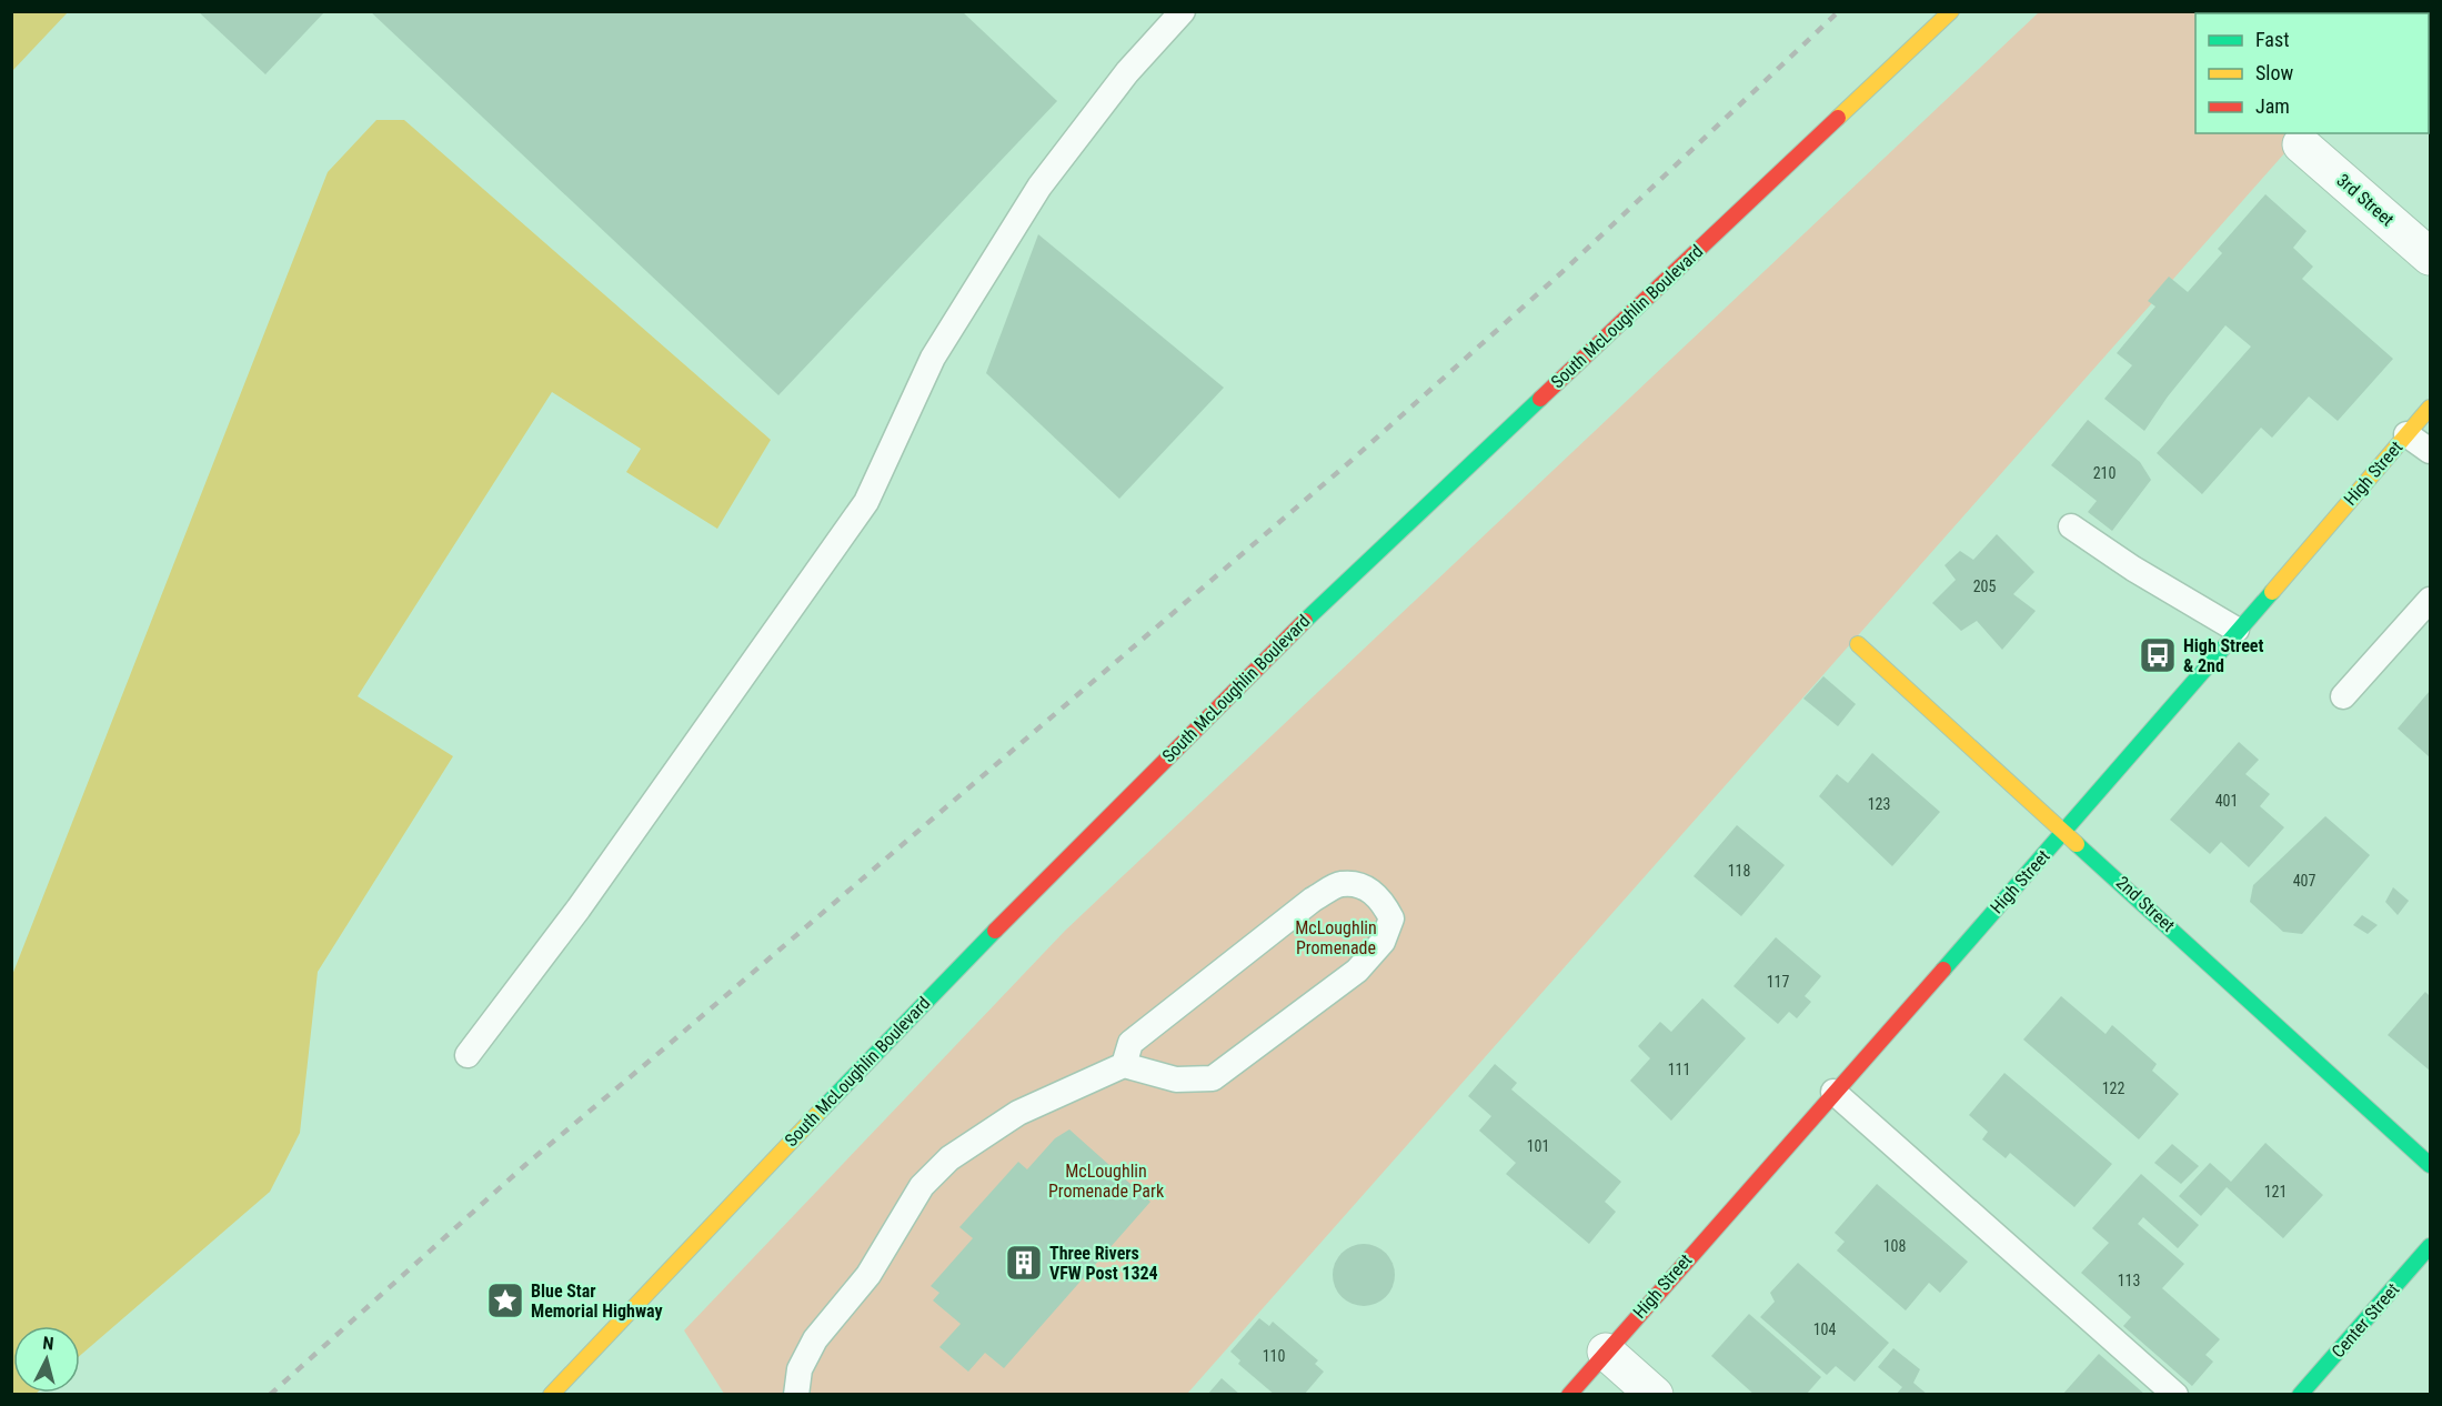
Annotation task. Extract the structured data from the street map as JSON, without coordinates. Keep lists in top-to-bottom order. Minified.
{"streets":{"main road":["South McLoughlin Boulevard","High Street","2nd Street","Center Street"],"street":["3rd Street"]},"crossings":[["High Street","2nd Street"]],"parks":["McLoughlin Promenade","McLoughlin Promenade Park"],"places":{"bus stop":["High Street & 2nd"],"building":["Three Rivers VFW Post 1324"],"place":["Blue Star Memorial Highway"]},"house_numbers":["210","205","401","123","118","407","117","111","122","101","121","108","113","104","110"],"legend":["Fast","Slow","Jam"],"north":"top"}
